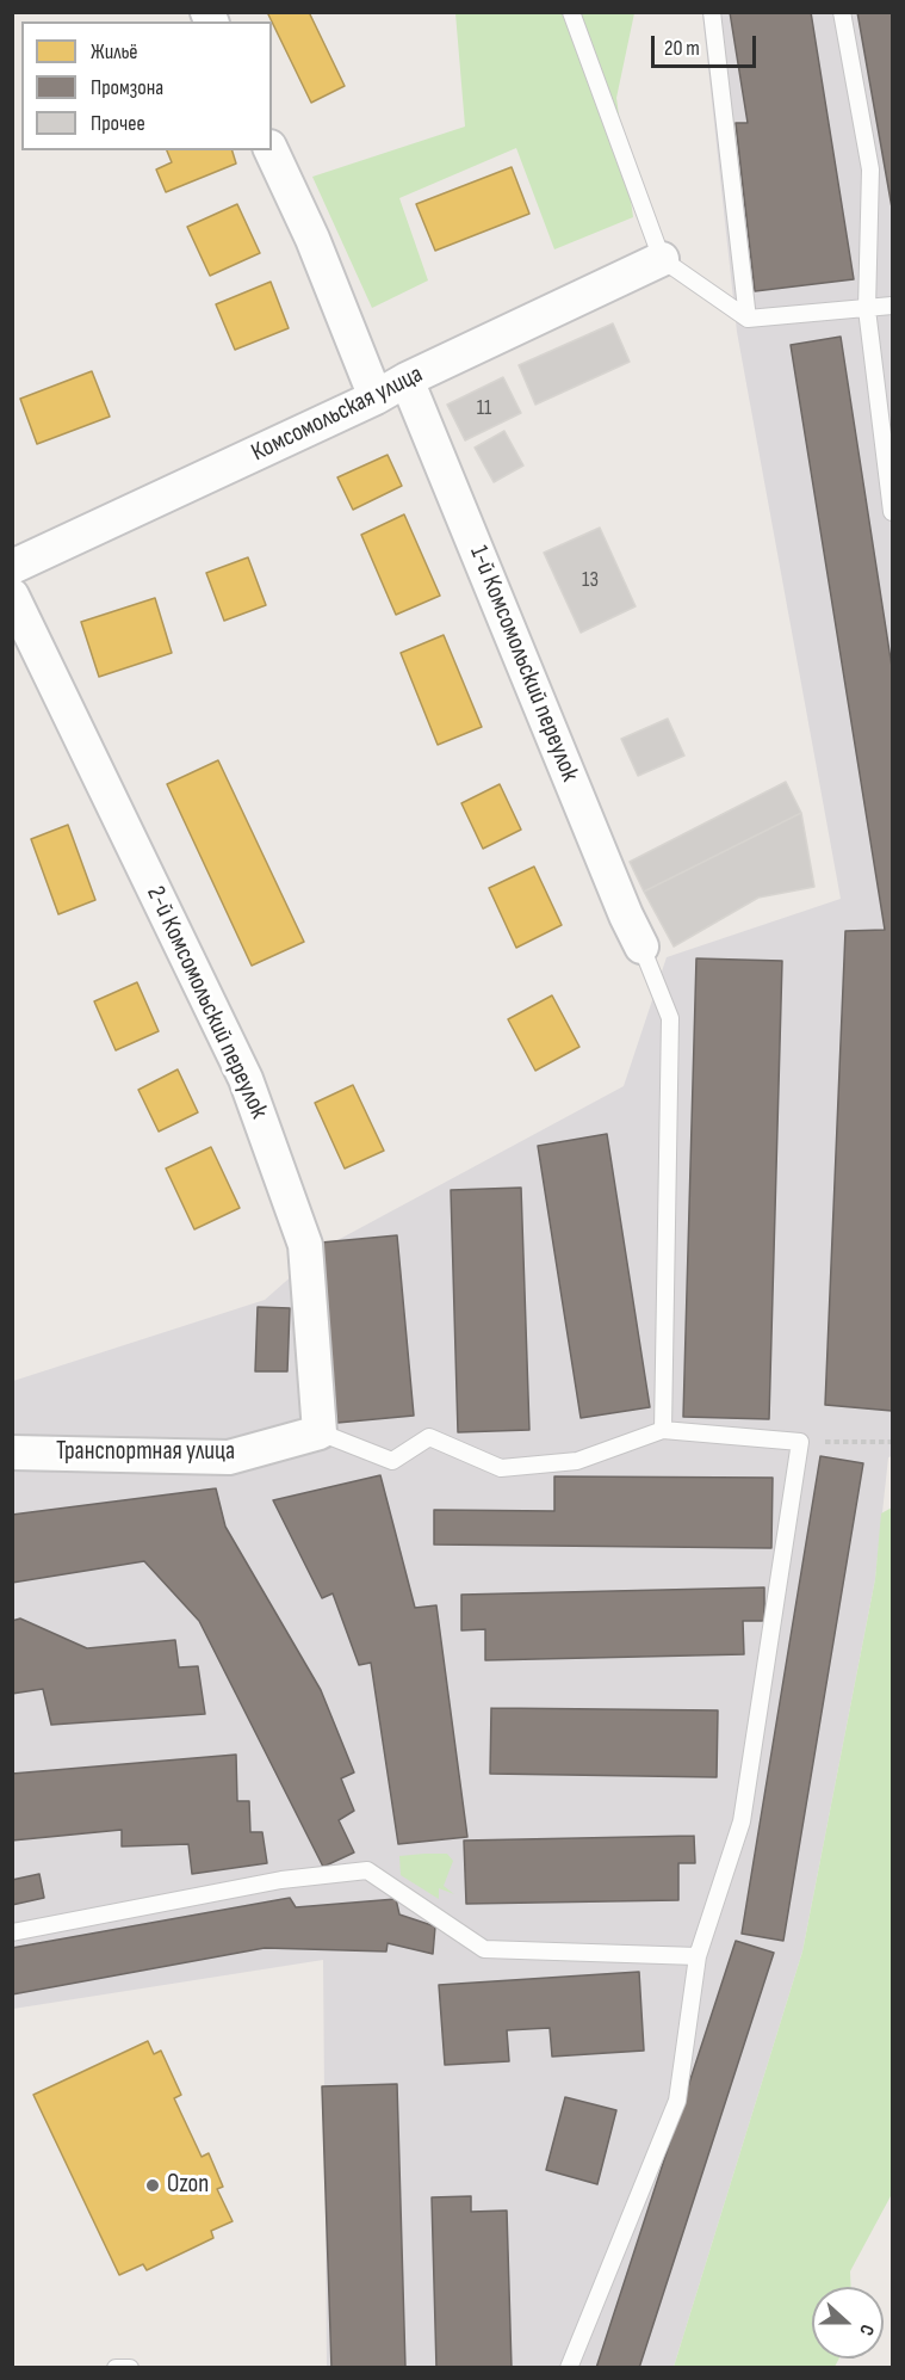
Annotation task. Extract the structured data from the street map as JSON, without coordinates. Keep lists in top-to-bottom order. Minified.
{"streets":{"street":["Комсомольская улица","1-й Комсомольский переулок","2-й Комсомольский переулок","Транспортная улица"]},"crossings":[["Комсомольская улица","1-й Комсомольский переулок"],["2-й Комсомольский переулок","Транспортная улица"]],"places":["Ozon"],"house_numbers":["11","13"],"legend":["Жильё","Промзона","Прочее"],"scale_bar":"20 m","north":"right"}
